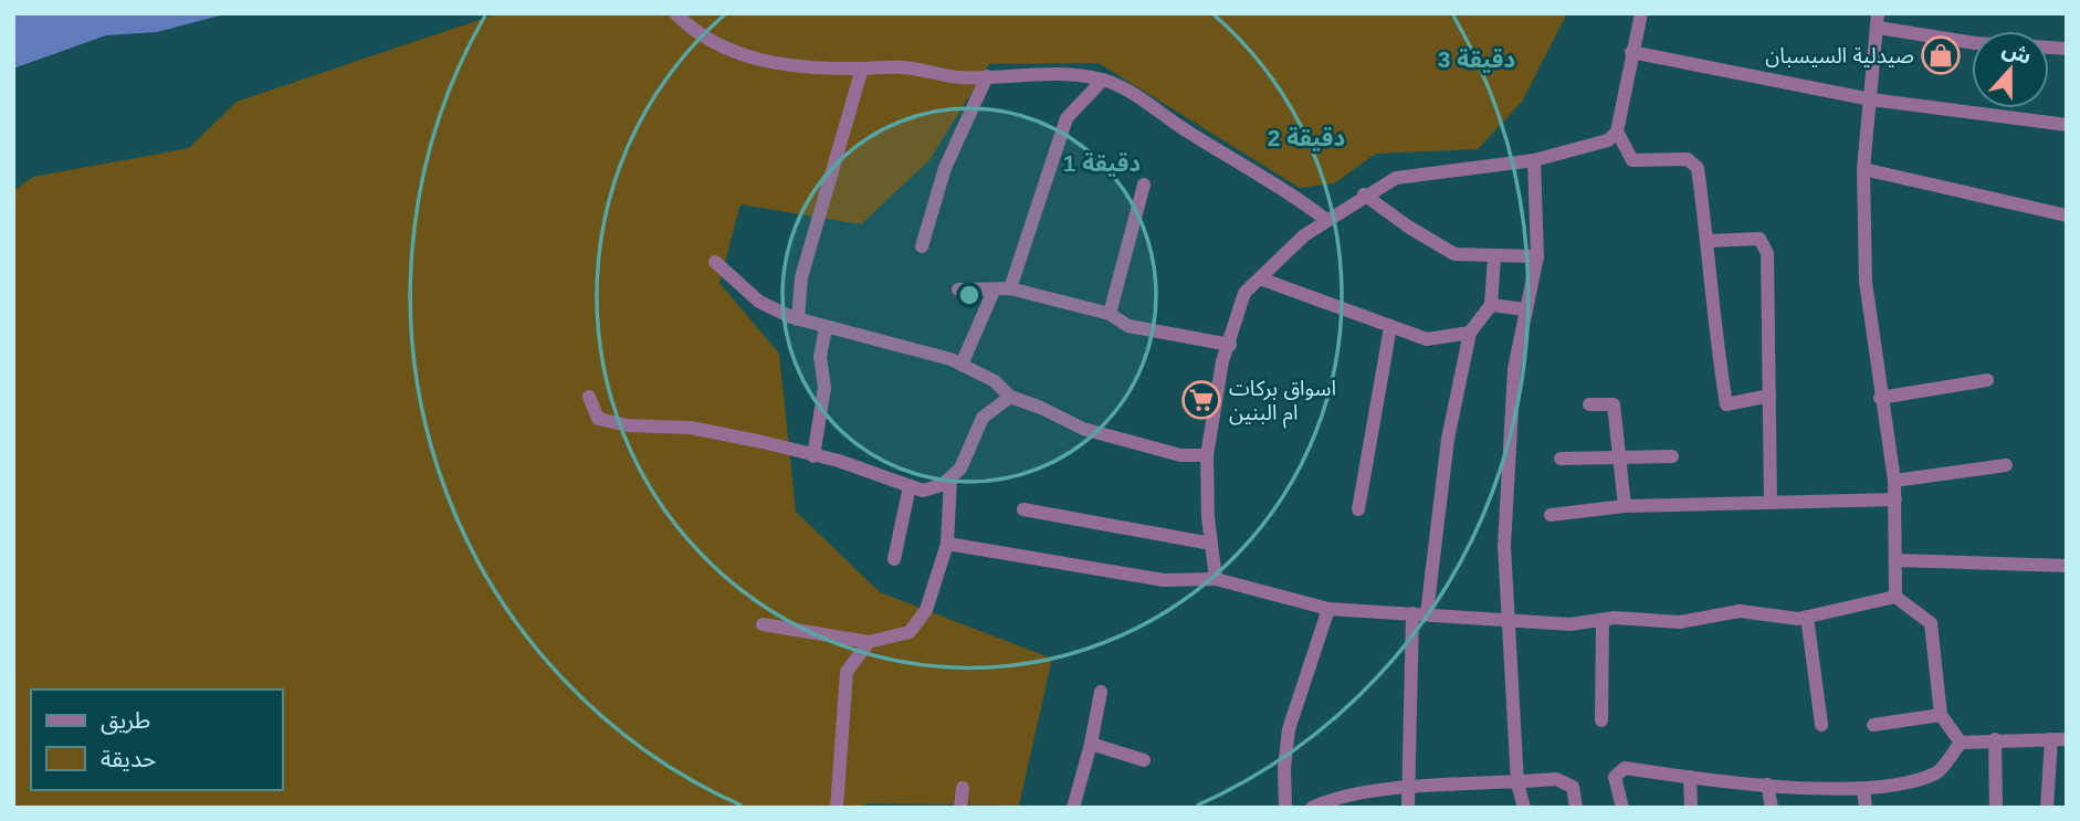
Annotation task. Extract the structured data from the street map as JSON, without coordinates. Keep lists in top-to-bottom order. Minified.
{"places":{"shop":["صيدلية السيسبان"],"supermarket":["اسواق بركات ام البنين"]},"legend":["طريق","حديقة"],"north":"top","rings":["3 دقيقة","2 دقيقة","1 دقيقة"]}
